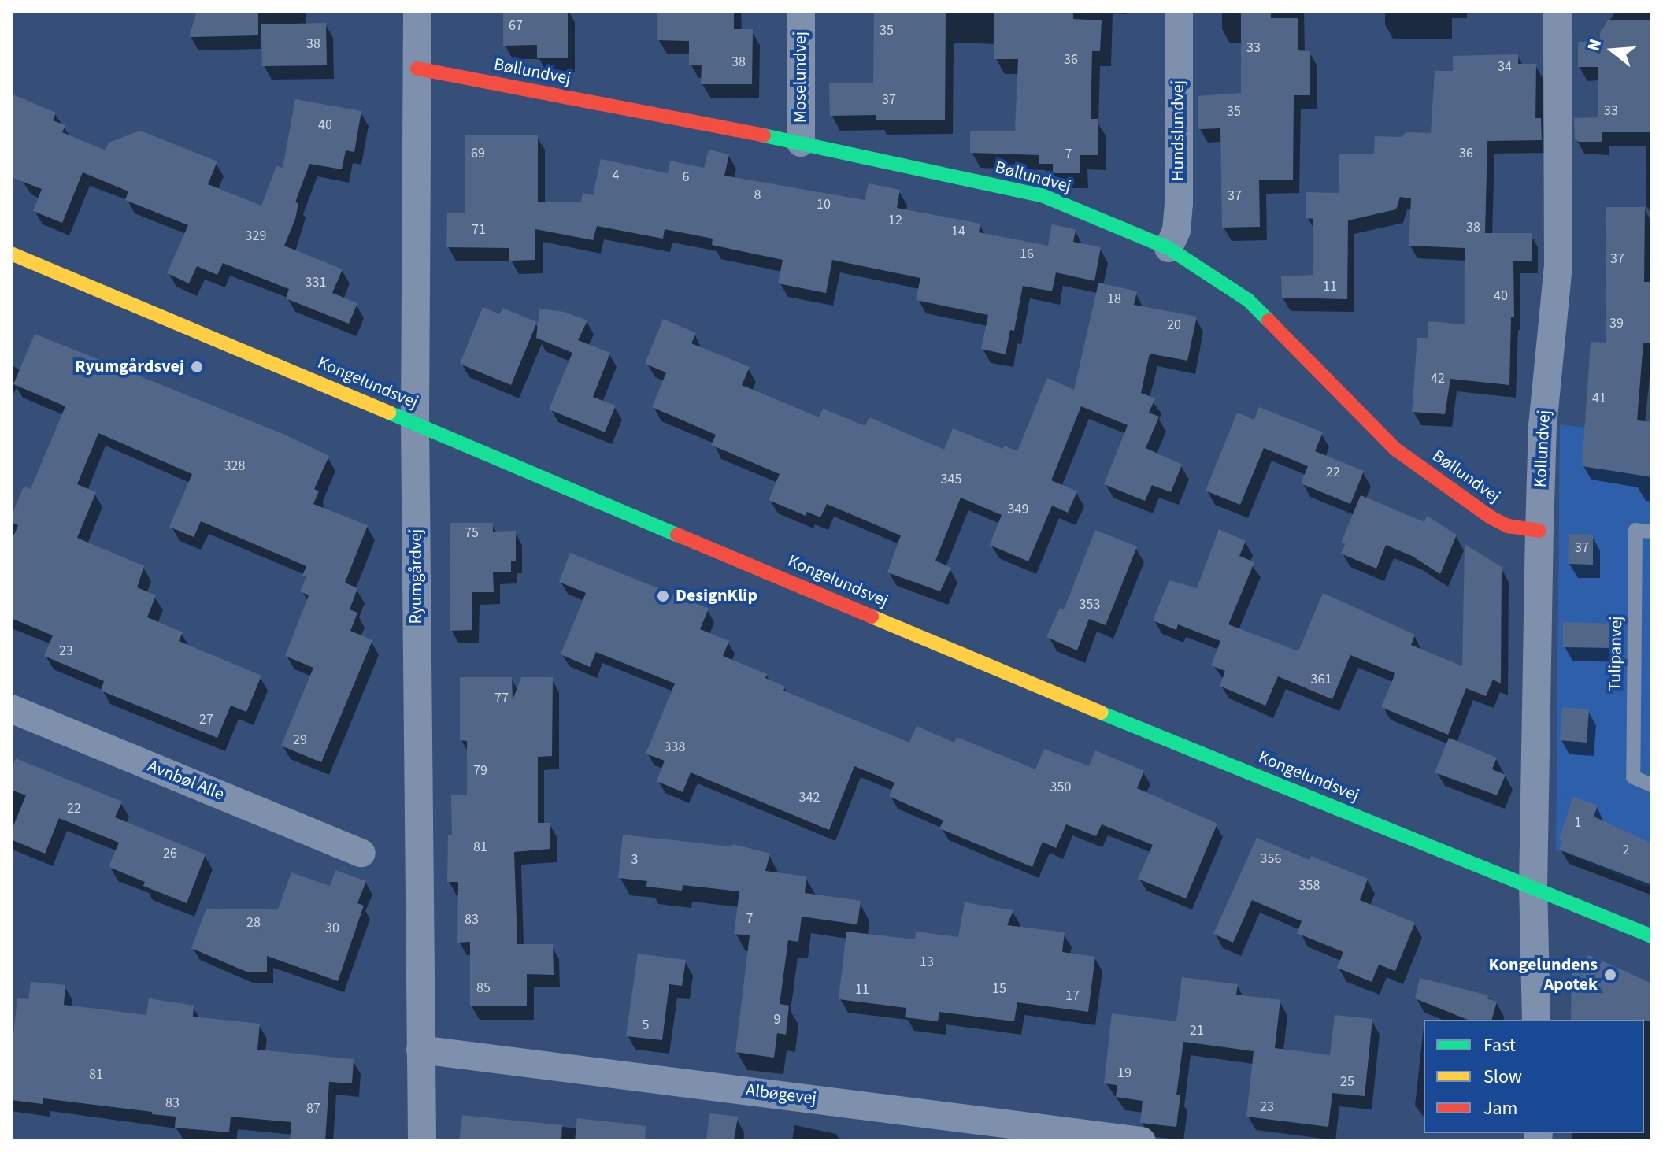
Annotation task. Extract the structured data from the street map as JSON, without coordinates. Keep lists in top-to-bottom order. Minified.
{"streets":{"street":["Bøllundvej","Moselundvej","Hundslundvej","Kongelundsvej","Kollundvej","Ryumgårdvej","Avnbøl Alle","Albøgevej"],"lane":["Tulipanvej"]},"crossings":[["Bøllundvej","Moselundvej"],["Bøllundvej","Hundslundvej"],["Bøllundvej","Kollundvej"],["Bøllundvej","Ryumgårdvej"],["Kongelundsvej","Kollundvej"],["Kongelundsvej","Ryumgårdvej"],["Ryumgårdvej","Albøgevej"]],"places":["Ryumgårdsvej","DesignKlip","Kongelundens Apotek"],"house_numbers":["67","35","38","33","36","38","34","37","33","35","40","69","36","7","4","6","8","37","10","12","38","71","14","329","16","37","331","11","40","18","39","20","42","41","328","22","345","349","75","37","353","23","361","77","27","29","338","79","350","342","22","1","81","2","26","356","3","358","7","83","28","30","13","85","15","11","17","9","5","21","19","81","25","83","23","87"],"legend":["Fast","Slow","Jam"],"north":"left"}
